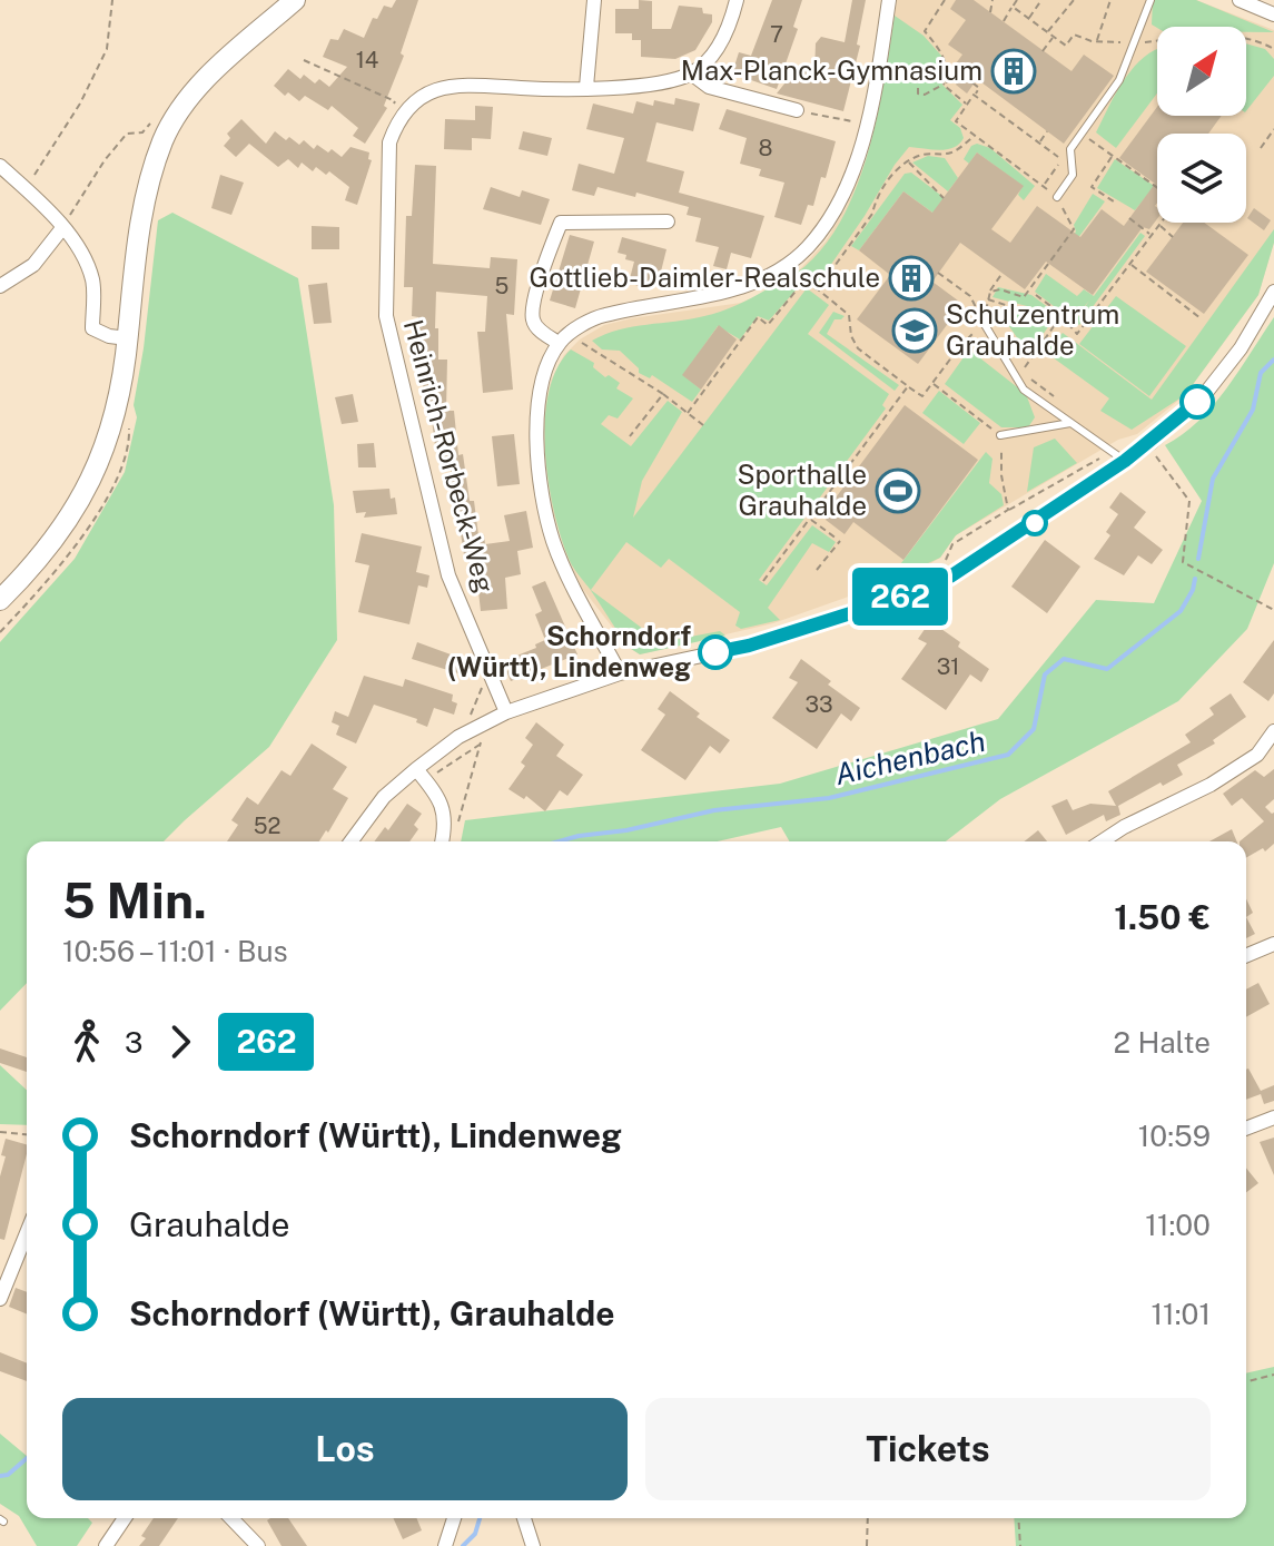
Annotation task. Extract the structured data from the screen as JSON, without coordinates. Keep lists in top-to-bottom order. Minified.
{"streets":{"street":["Heinrich-Rorbeck-Weg"]},"water":["Aichenbach"],"places":{"building":["Max-Planck-Gymnasium","Gottlieb-Daimler-Realschule"],"school or university":["Schulzentrum Grauhalde"],"sports":["Sporthalle Grauhalde"],"other":["Schorndorf (Württ), Lindenweg"]},"lines":["bus line 262"],"house_numbers":["7","14","8","5","31","33","52"],"north":"top right","page":{"on_map":"262","heading":["5 Min.","10:56 – 11:01 · Bus","1.50 €"],"legs":["3","262","2 Halte"],"list":[{"name":"Schorndorf (Württ), Lindenweg","value":"10:59"},{"name":"Grauhalde","value":"11:00"},{"name":"Schorndorf (Württ), Grauhalde","value":"11:01"}],"buttons":["Los","Tickets"]}}
